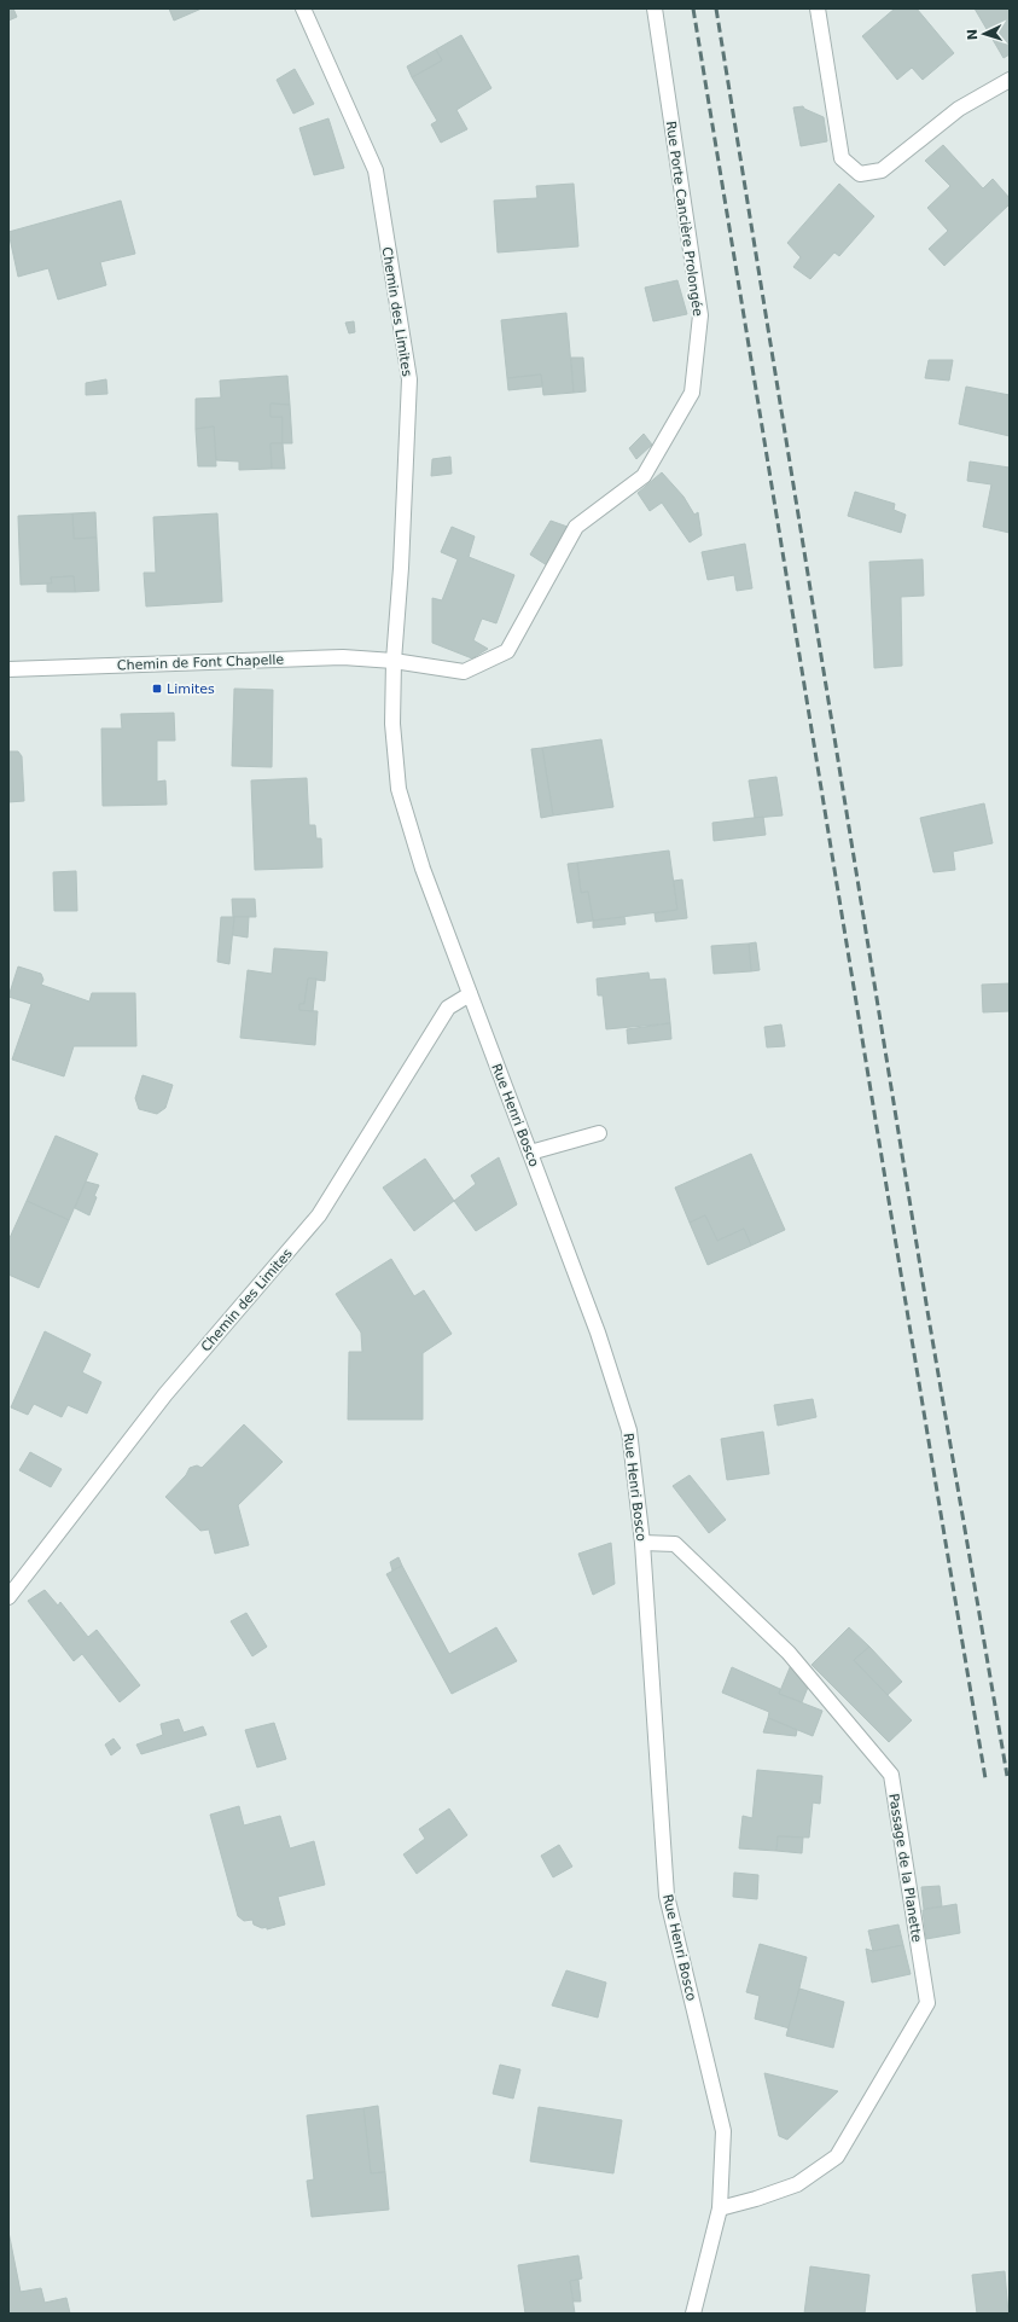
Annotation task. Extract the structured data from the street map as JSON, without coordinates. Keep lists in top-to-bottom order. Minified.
{"streets":{"street":["Rue Porte Cancière Prolongée","Chemin des Limites","Chemin de Font Chapelle","Rue Henri Bosco","Passage de la Planette"]},"crossings":[["Rue Porte Cancière Prolongée","Chemin des Limites"],["Rue Porte Cancière Prolongée","Chemin de Font Chapelle"],["Rue Porte Cancière Prolongée","Rue Henri Bosco"],["Chemin des Limites","Chemin de Font Chapelle"],["Chemin des Limites","Rue Henri Bosco"],["Chemin de Font Chapelle","Rue Henri Bosco"],["Rue Henri Bosco","Passage de la Planette"]],"places":{"transit":["Limites"]},"north":"left"}
